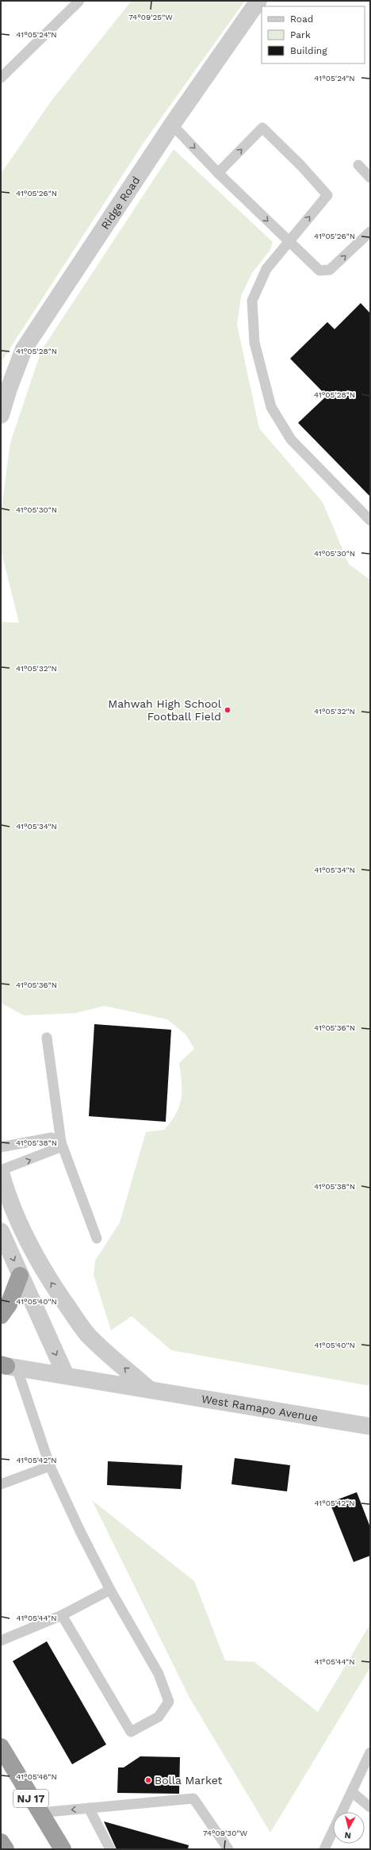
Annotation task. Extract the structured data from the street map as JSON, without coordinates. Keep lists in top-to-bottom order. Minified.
{"streets":{"highway":["NJ 17"],"street":["Ridge Road","West Ramapo Avenue"]},"places":["Mahwah High School Football Field","Bolla Market"],"legend":["Road","Park","Building"],"north":"bottom","coordinates":["74°09'25\"W","41°05'24\"N","41°05'26\"N","41°05'28\"N","41°05'30\"N","41°05'32\"N","41°05'34\"N","41°05'36\"N","41°05'38\"N","41°05'40\"N","41°05'42\"N","41°05'44\"N","41°05'46\"N","74°09'30\"W"]}
